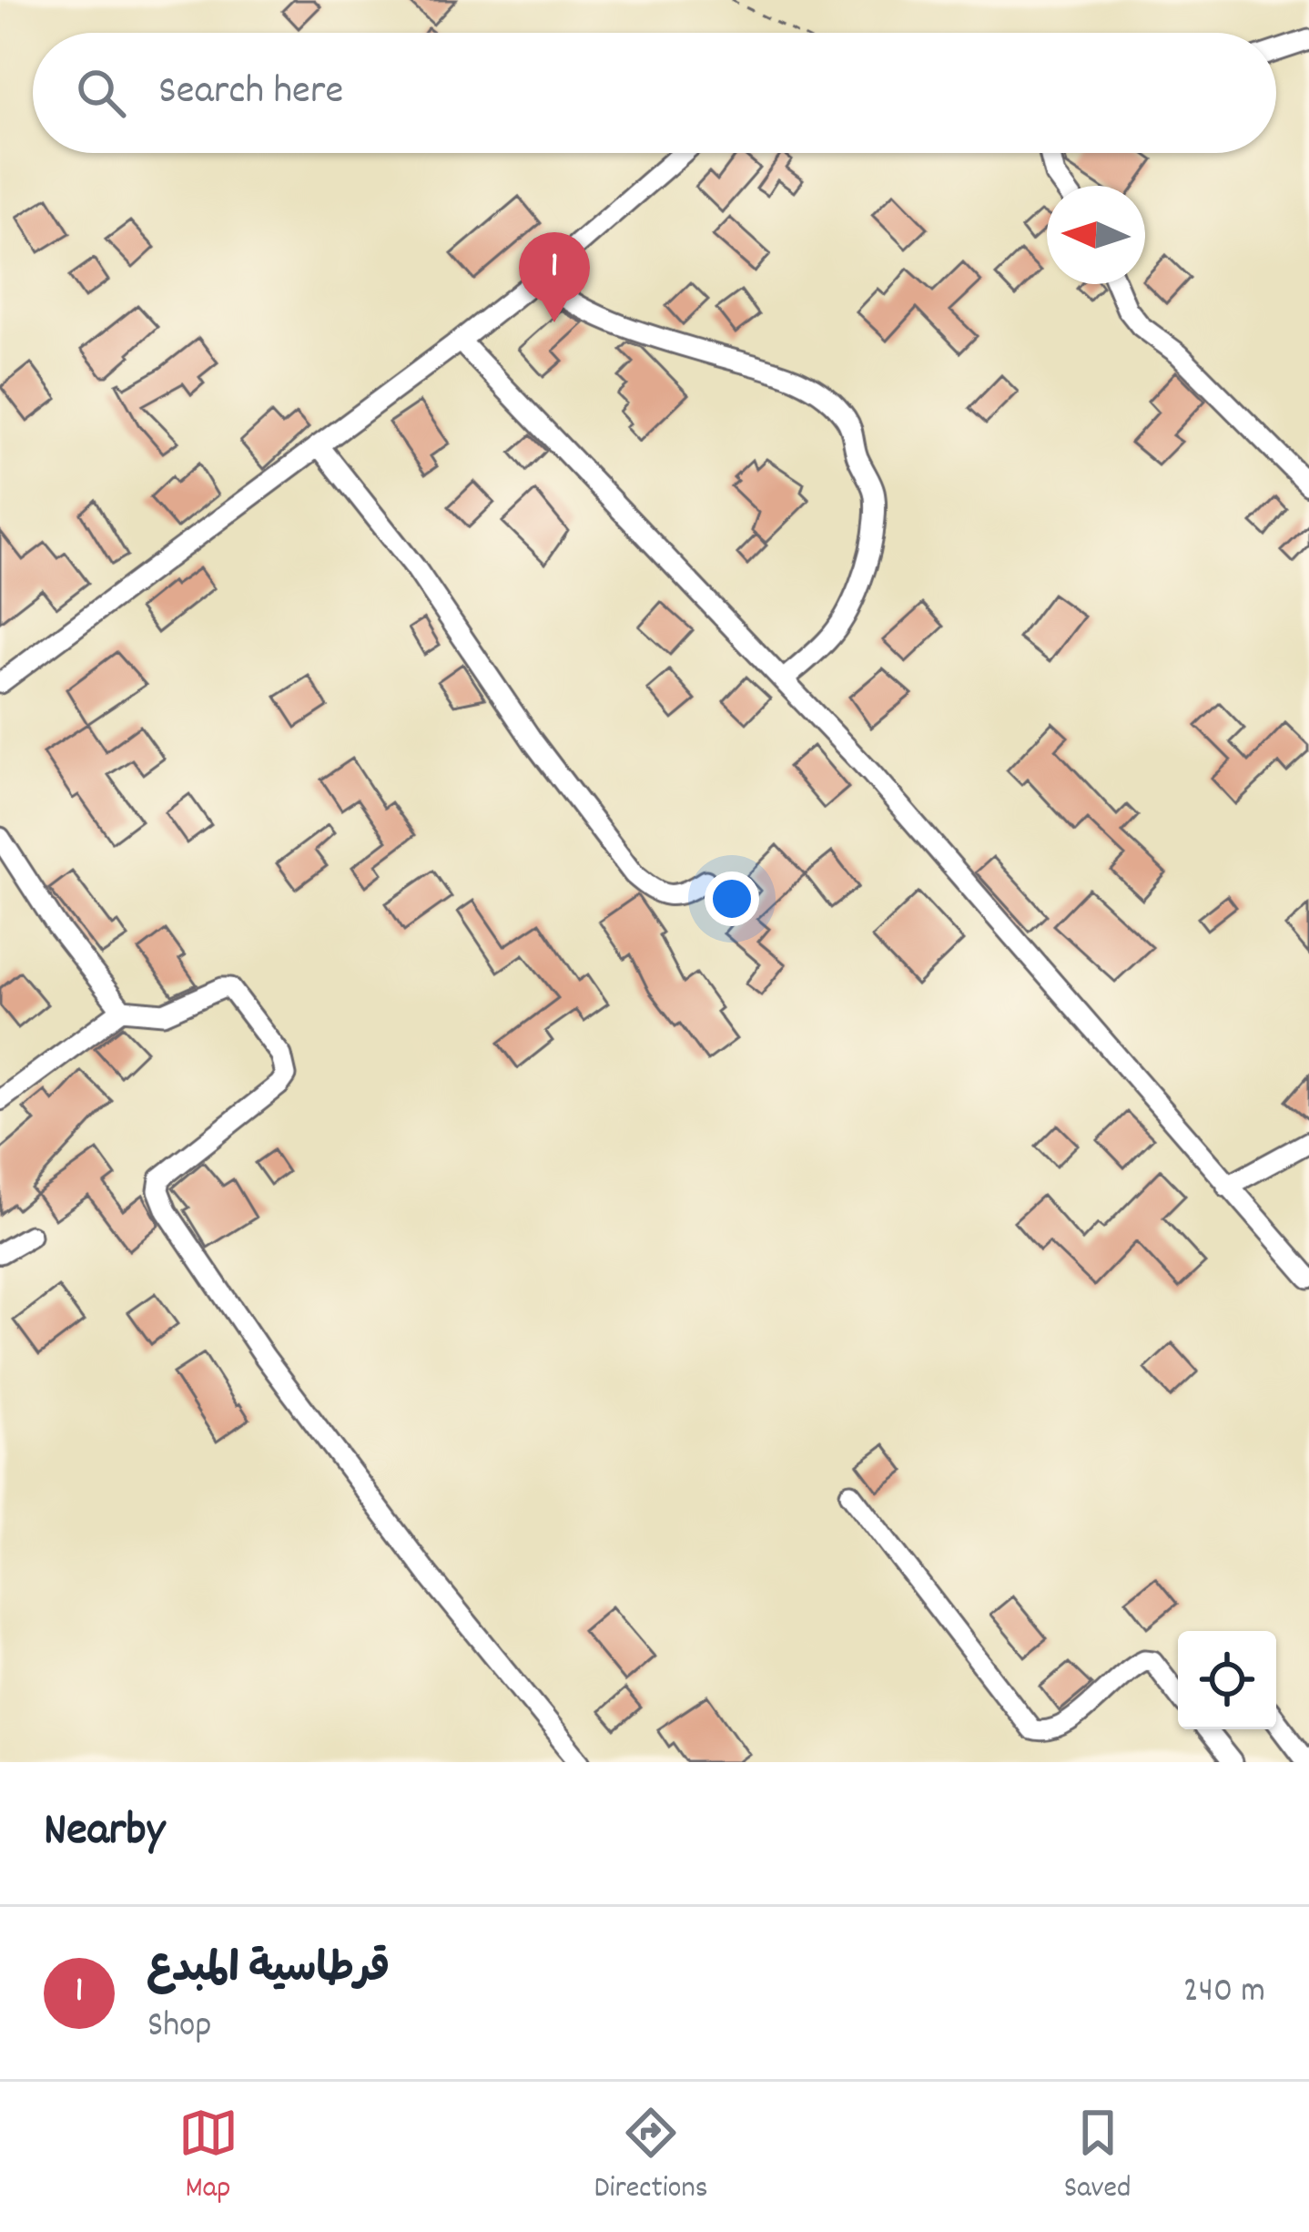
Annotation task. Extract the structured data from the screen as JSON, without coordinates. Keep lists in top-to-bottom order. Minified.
{"north":"left","page":{"search":"Search here","pins":"1","heading":"Nearby","list":[{"mark":"1","name":"قرطاسية المبدع","note":"Shop","value":"240 m"}],"nav":["Map","Directions","Saved"]}}
